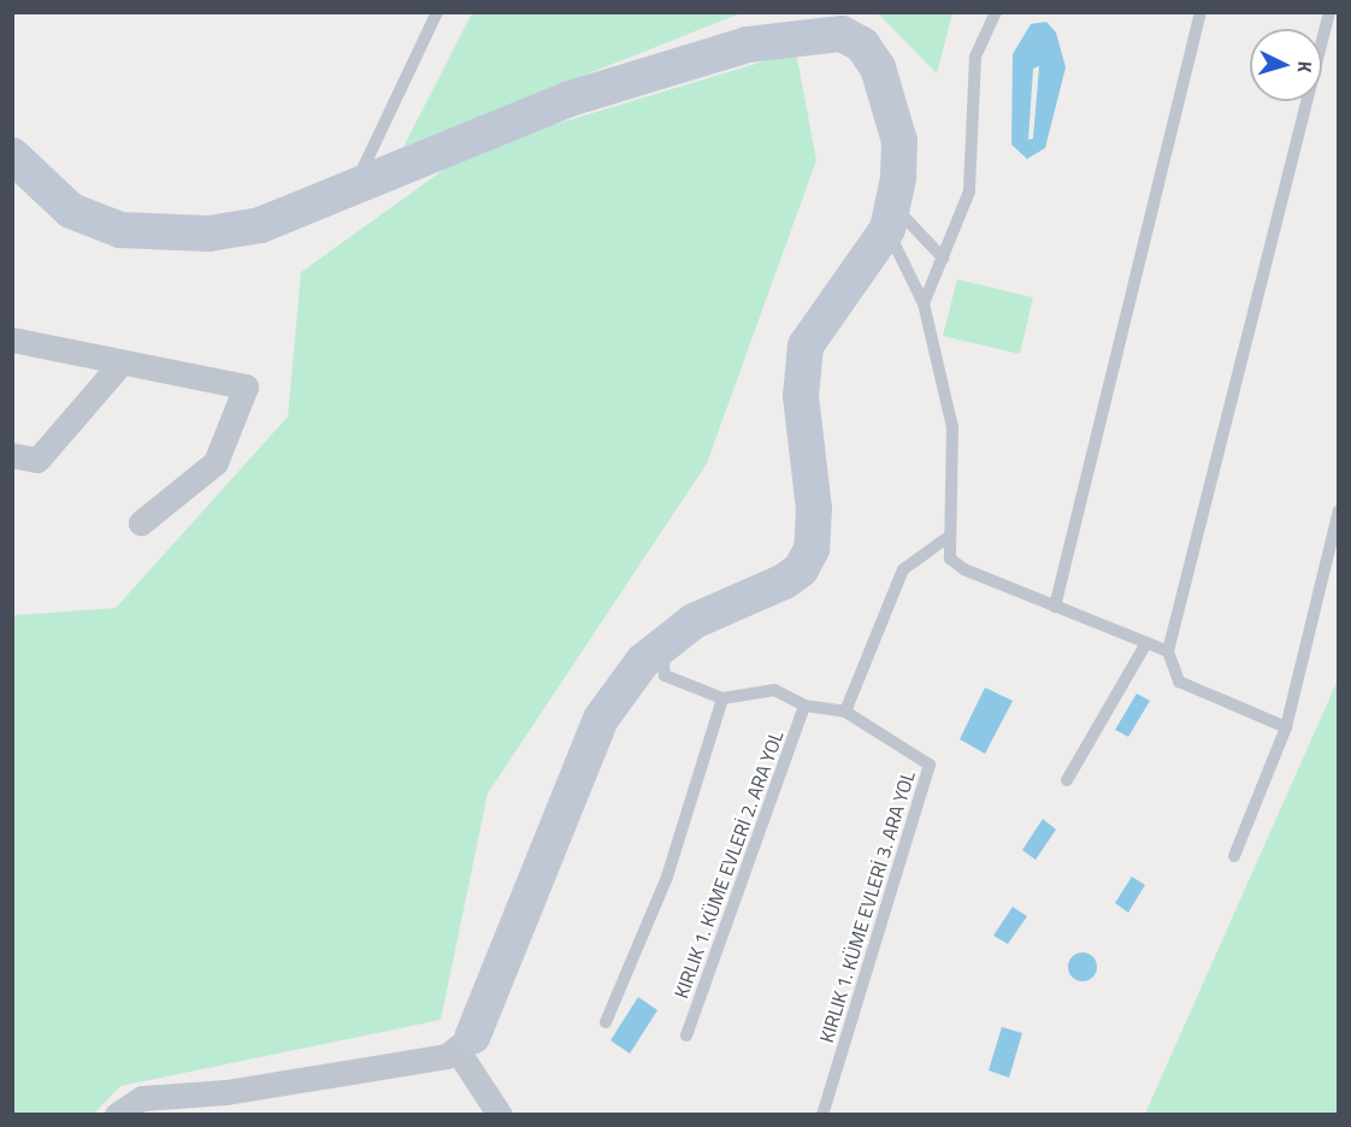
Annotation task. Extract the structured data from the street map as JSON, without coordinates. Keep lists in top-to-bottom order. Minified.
{"streets":{"lane":["KIRLIK 1. KÜME EVLERİ 2. ARA YOL","KIRLIK 1. KÜME EVLERİ 3. ARA YOL"]},"crossings":[["KIRLIK 1. KÜME EVLERİ 2. ARA YOL","KIRLIK 1. KÜME EVLERİ 3. ARA YOL"]],"north":"right"}
